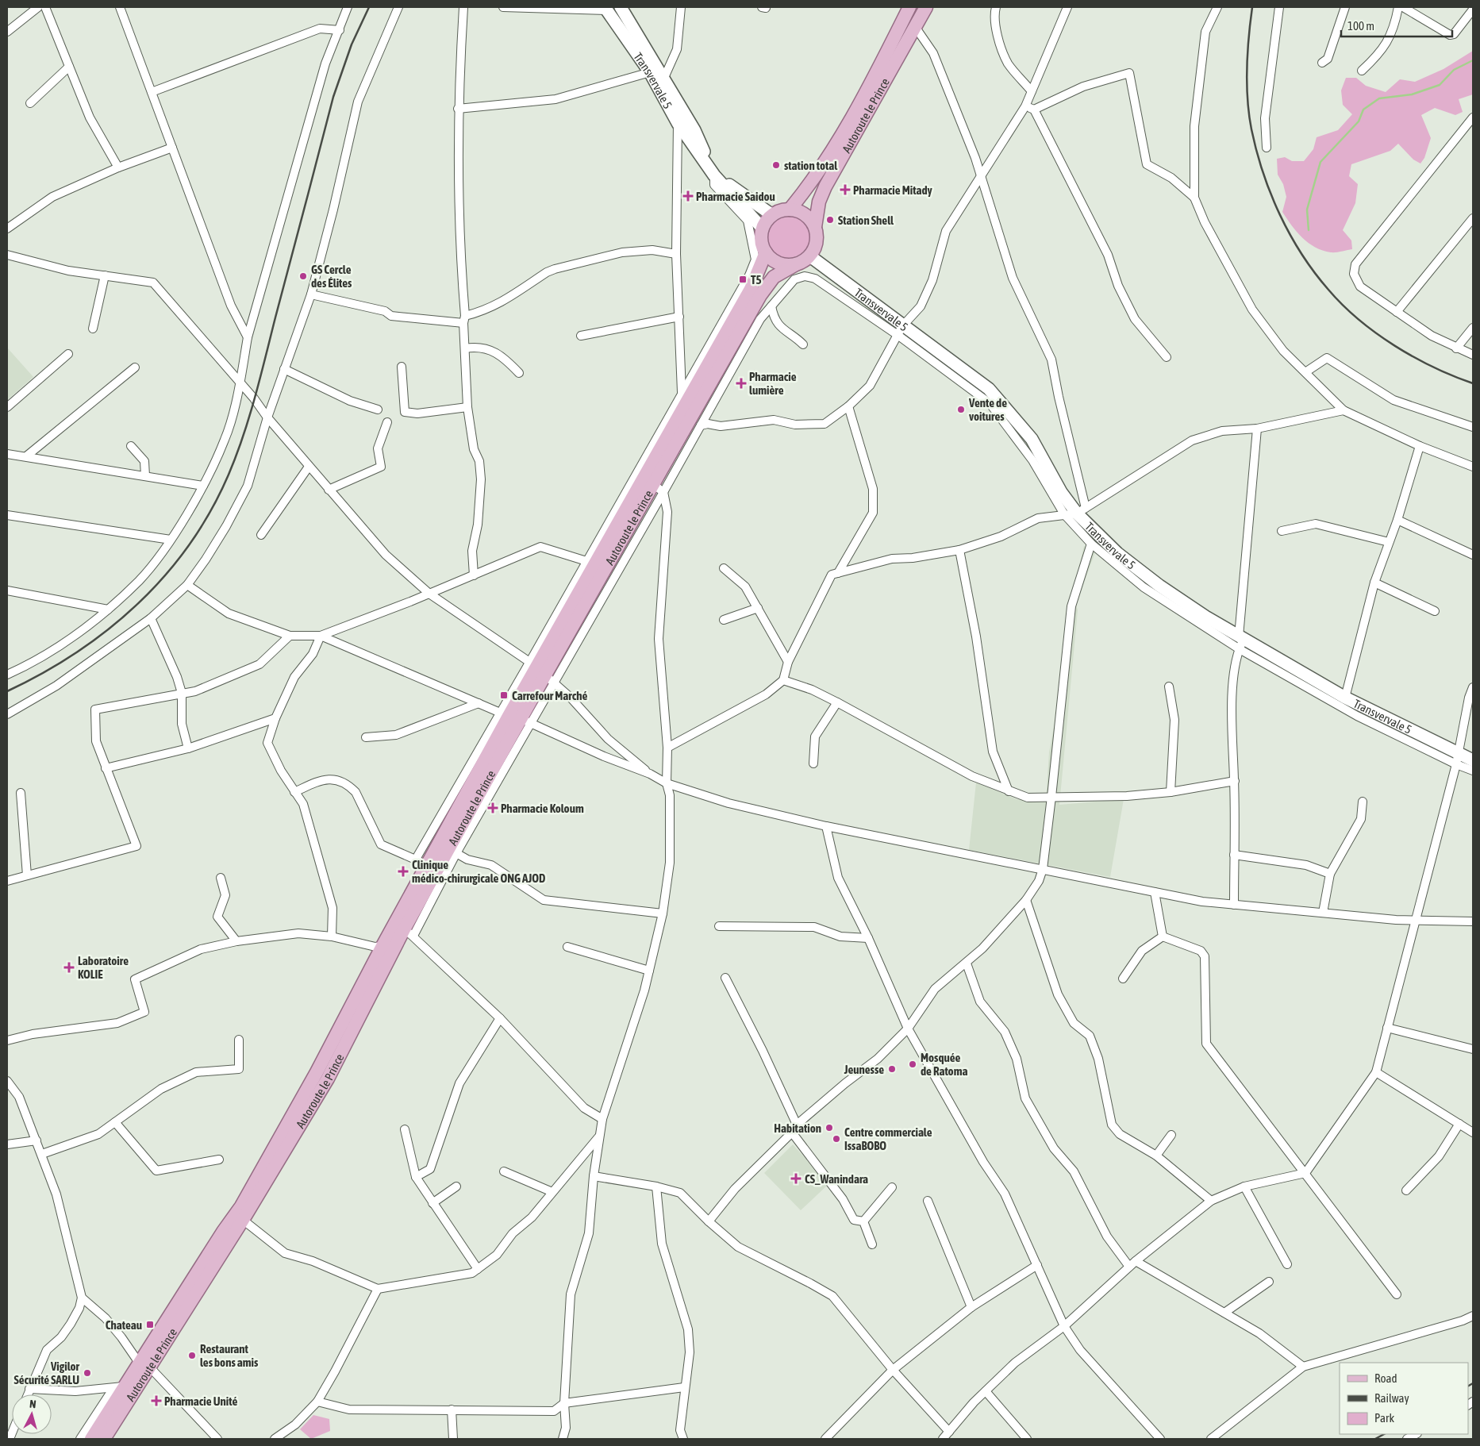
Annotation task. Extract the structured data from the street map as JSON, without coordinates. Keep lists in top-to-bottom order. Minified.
{"streets":{"main road":["Transvervale 5","Autoroute le Prince"]},"crossings":[["Transvervale 5","Autoroute le Prince"]],"places":{"other":["station total","Station Shell","GS Cercle des Élites","Vente de voitures","Mosquée de Ratoma","Jeunesse","Habitation","Centre commerciale IssaBOBO","Restaurant les bons amis","Vigilor Sécurité SARLU"],"health":["Pharmacie Mitady","Pharmacie Saidou","Pharmacie lumière","Pharmacie Koloum","Clinique médico-chirurgicale ONG AJOD","Laboratoire KOLIE","CS_Wanindara","Pharmacie Unité"],"transit":["T5","Carrefour Marché","Chateau"]},"legend":["Road","Railway","Park"],"scale_bar":"100 m","north":"top"}
